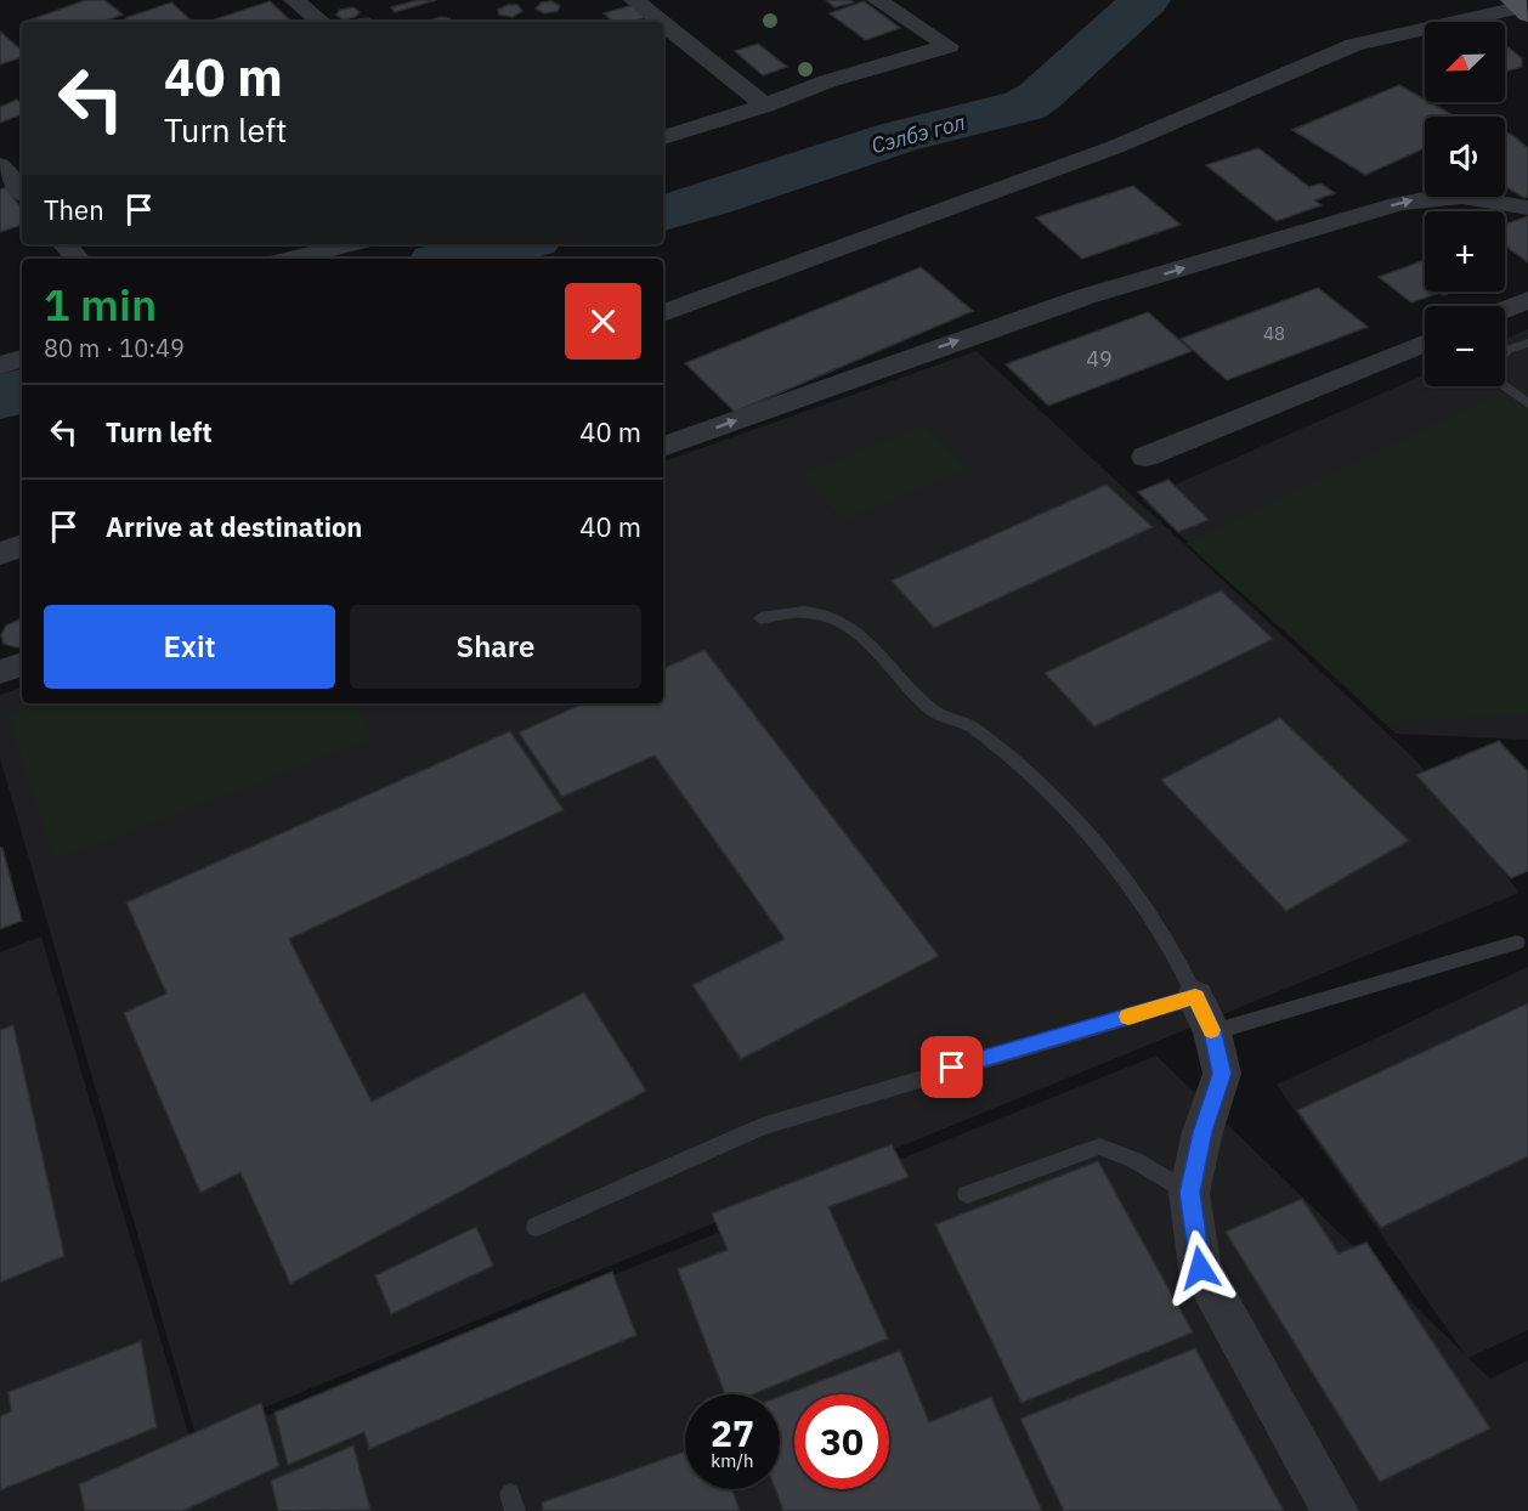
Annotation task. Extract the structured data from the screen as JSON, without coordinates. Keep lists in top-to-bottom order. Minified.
{"water":["Сэлбэ гол"],"house_numbers":["48","49"],"north":"bottom left","page":{"map_buttons":["+","−"],"turn":["40 m","Turn left"],"then":"Then","heading":["1 min","80 m · 10:49"],"list":[{"name":"Turn left","value":"40 m"},{"name":"Arrive at destination","value":"40 m"}],"buttons":["Exit","Share"],"speed":"27 km/h","limit":"30"}}
